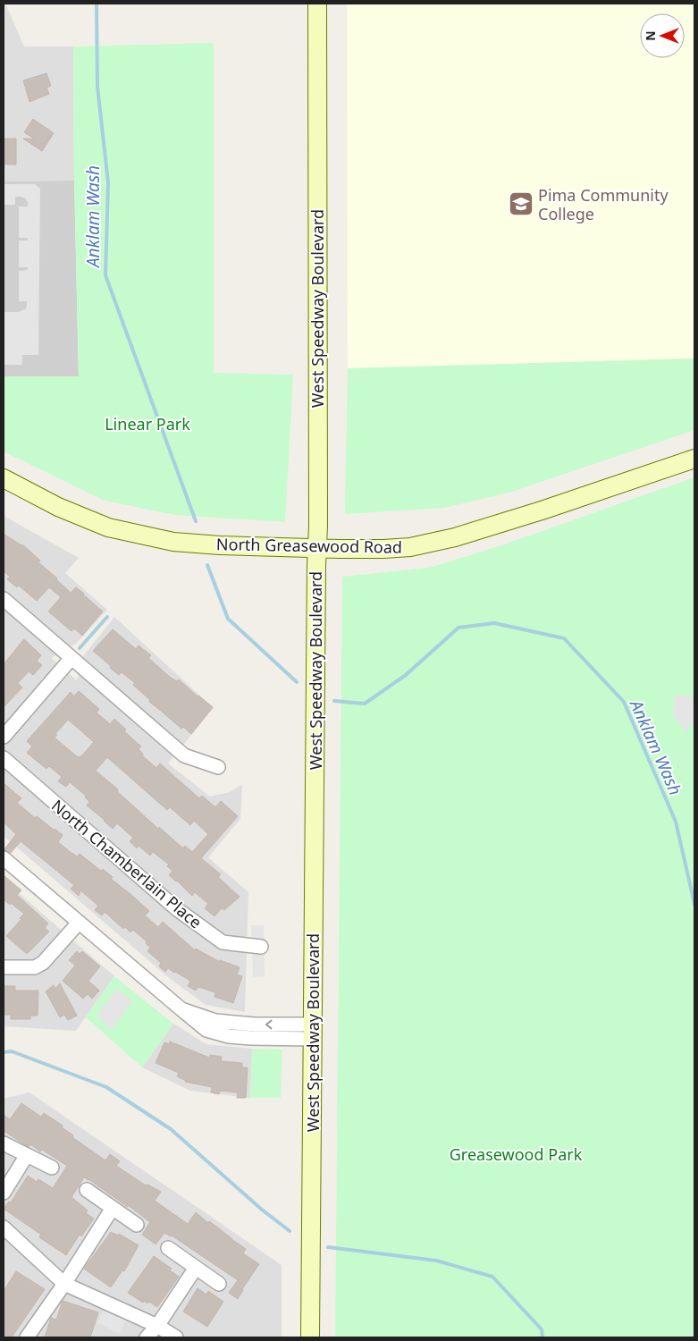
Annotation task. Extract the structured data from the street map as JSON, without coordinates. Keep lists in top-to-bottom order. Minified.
{"streets":{"main road":["West Speedway Boulevard","North Greasewood Road"],"street":["North Chamberlain Place"]},"crossings":[["West Speedway Boulevard","North Greasewood Road"]],"water":["Anklam Wash"],"parks":["Linear Park","Greasewood Park"],"places":{"school or university":["Pima Community College"]},"north":"left"}
